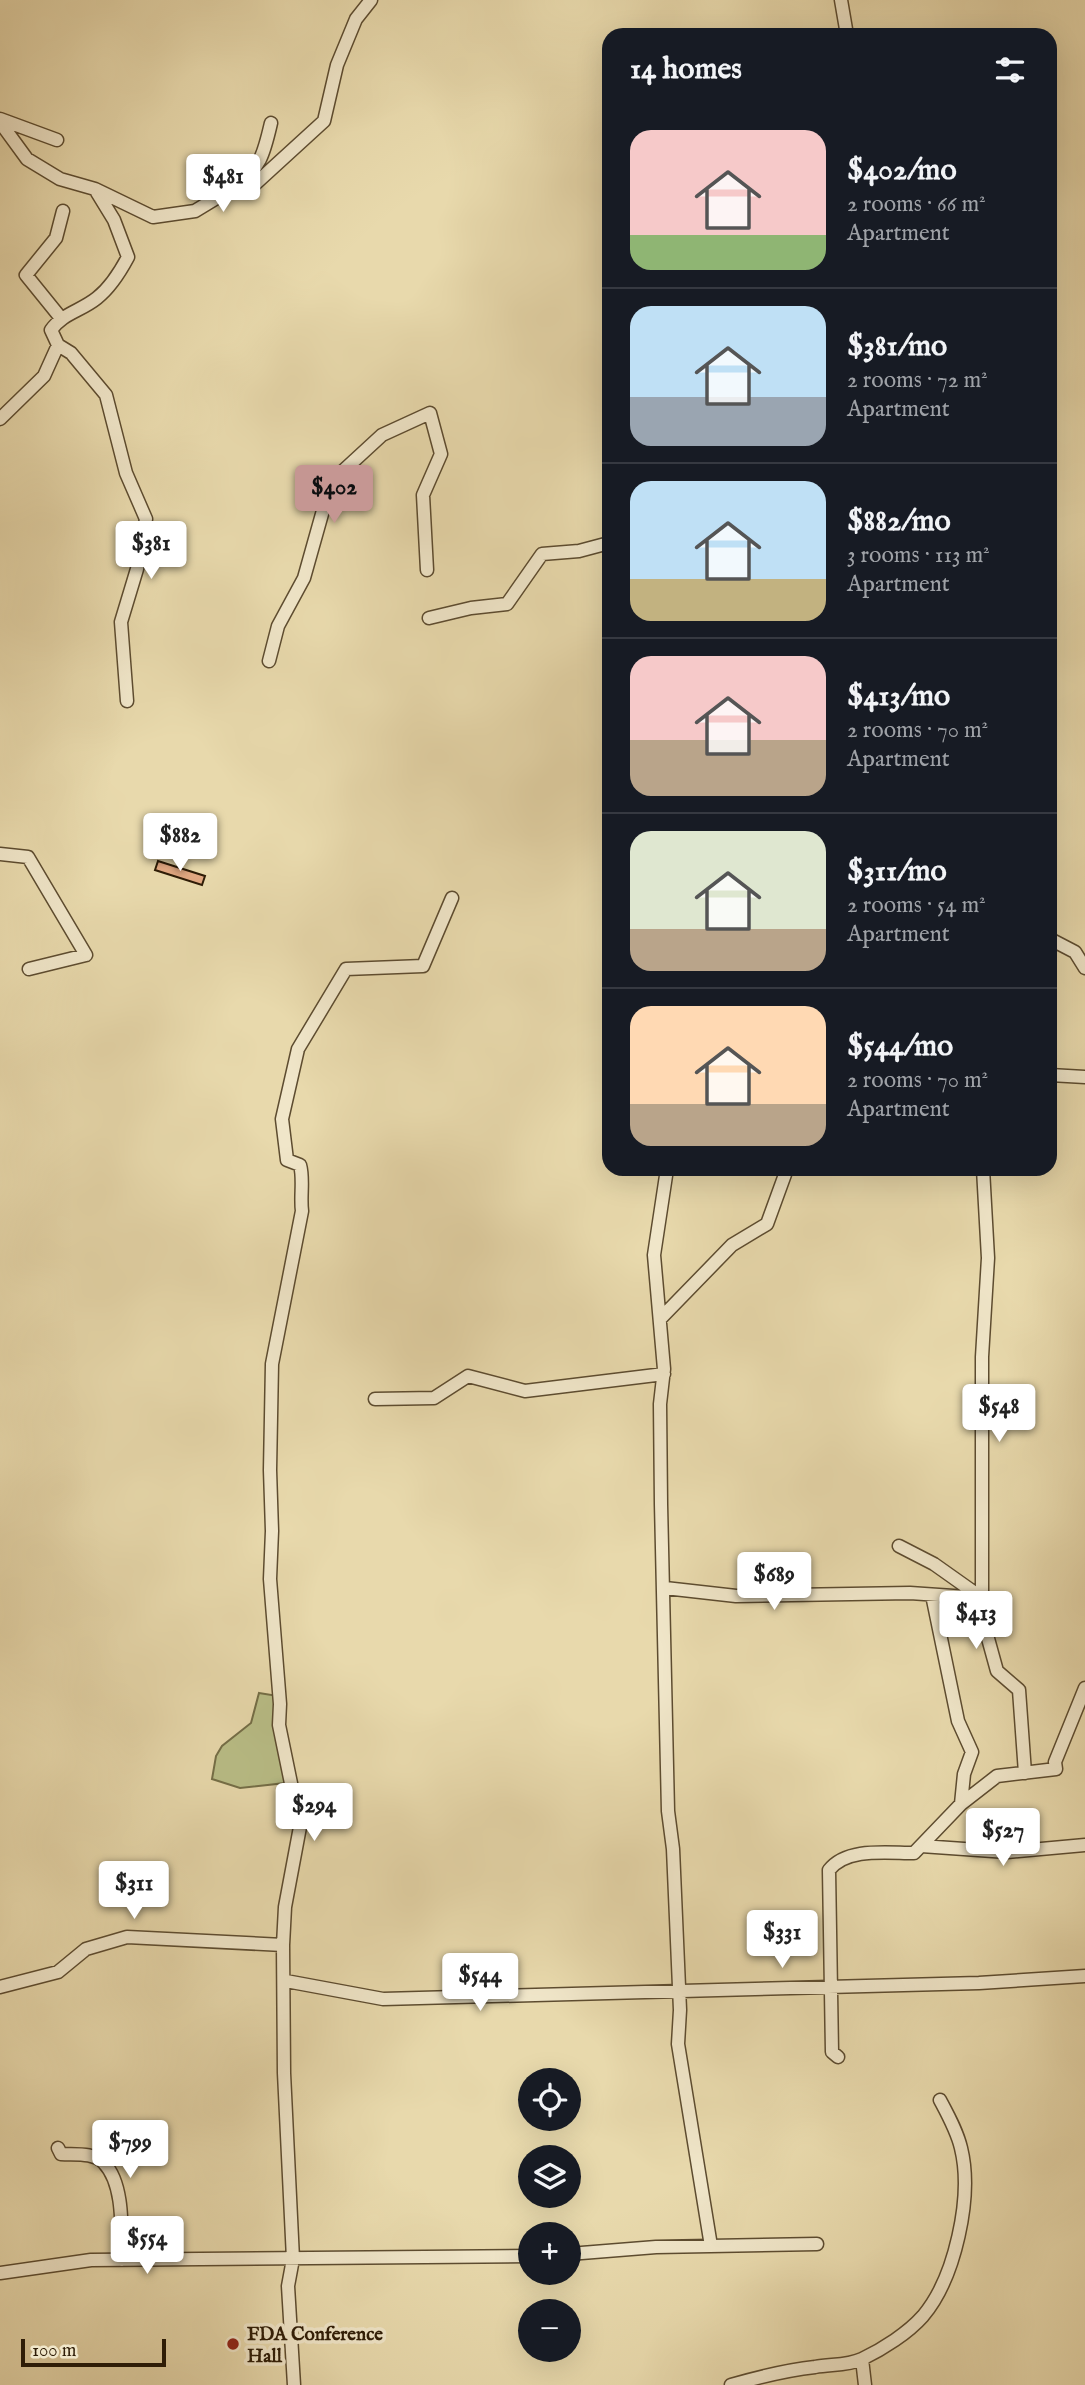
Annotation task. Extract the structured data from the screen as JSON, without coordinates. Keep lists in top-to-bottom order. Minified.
{"places":["FDA Conference Hall"],"scale_bar":"100 m","page":{"heading":"14 homes","list":[{"name":"$402/mo","note":"2 rooms · 66 m² · Apartment"},{"name":"$381/mo","note":"2 rooms · 72 m² · Apartment"},{"name":"$882/mo","note":"3 rooms · 113 m² · Apartment"},{"name":"$413/mo","note":"2 rooms · 70 m² · Apartment"},{"name":"$311/mo","note":"2 rooms · 54 m² · Apartment"},{"name":"$544/mo","note":"2 rooms · 70 m² · Apartment"}],"price":["$481","$402","$381","$882","$548","$689","$413","$294","$527","$311","$331","$544","$799","$554"],"map_buttons":["+","−"],"scale":"100 m"}}
